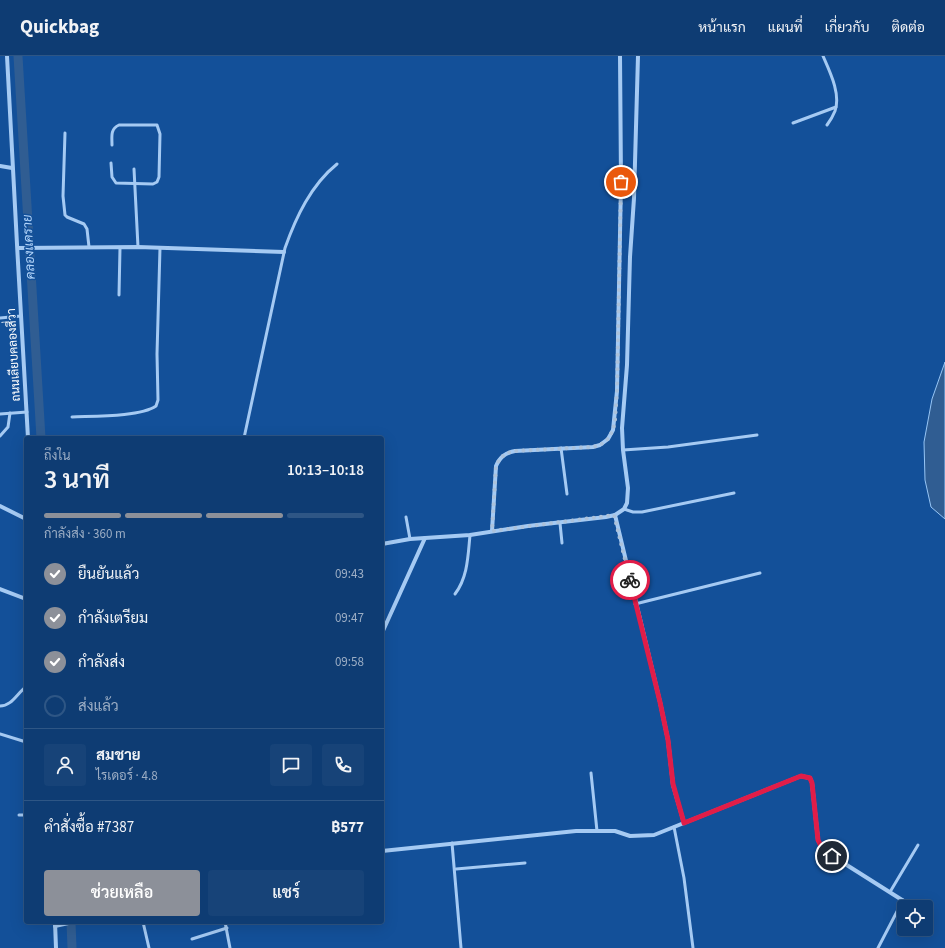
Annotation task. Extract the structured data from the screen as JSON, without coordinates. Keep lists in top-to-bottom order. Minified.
{"streets":{"street":["ถนนเลียบคลองสี่วา"]},"water":["คลองเเคราย"],"page":{"header":"Quickbag","nav":["หน้าแรก","แผนที่","เกี่ยวกับ","ติดต่อ"],"heading":["3 นาที","ถึงใน","10:13–10:18"],"panel":["สมชาย","ไรเดอร์ · 4.8","คำสั่งซื้อ #7387","฿577"],"bar":"กำลังส่ง · 360 m","list":[["ยืนยันแล้ว","09:43"],["กำลังเตรียม","09:47"],["กำลังส่ง","09:58"],"ส่งแล้ว"],"buttons":["ช่วยเหลือ","แชร์"]}}
